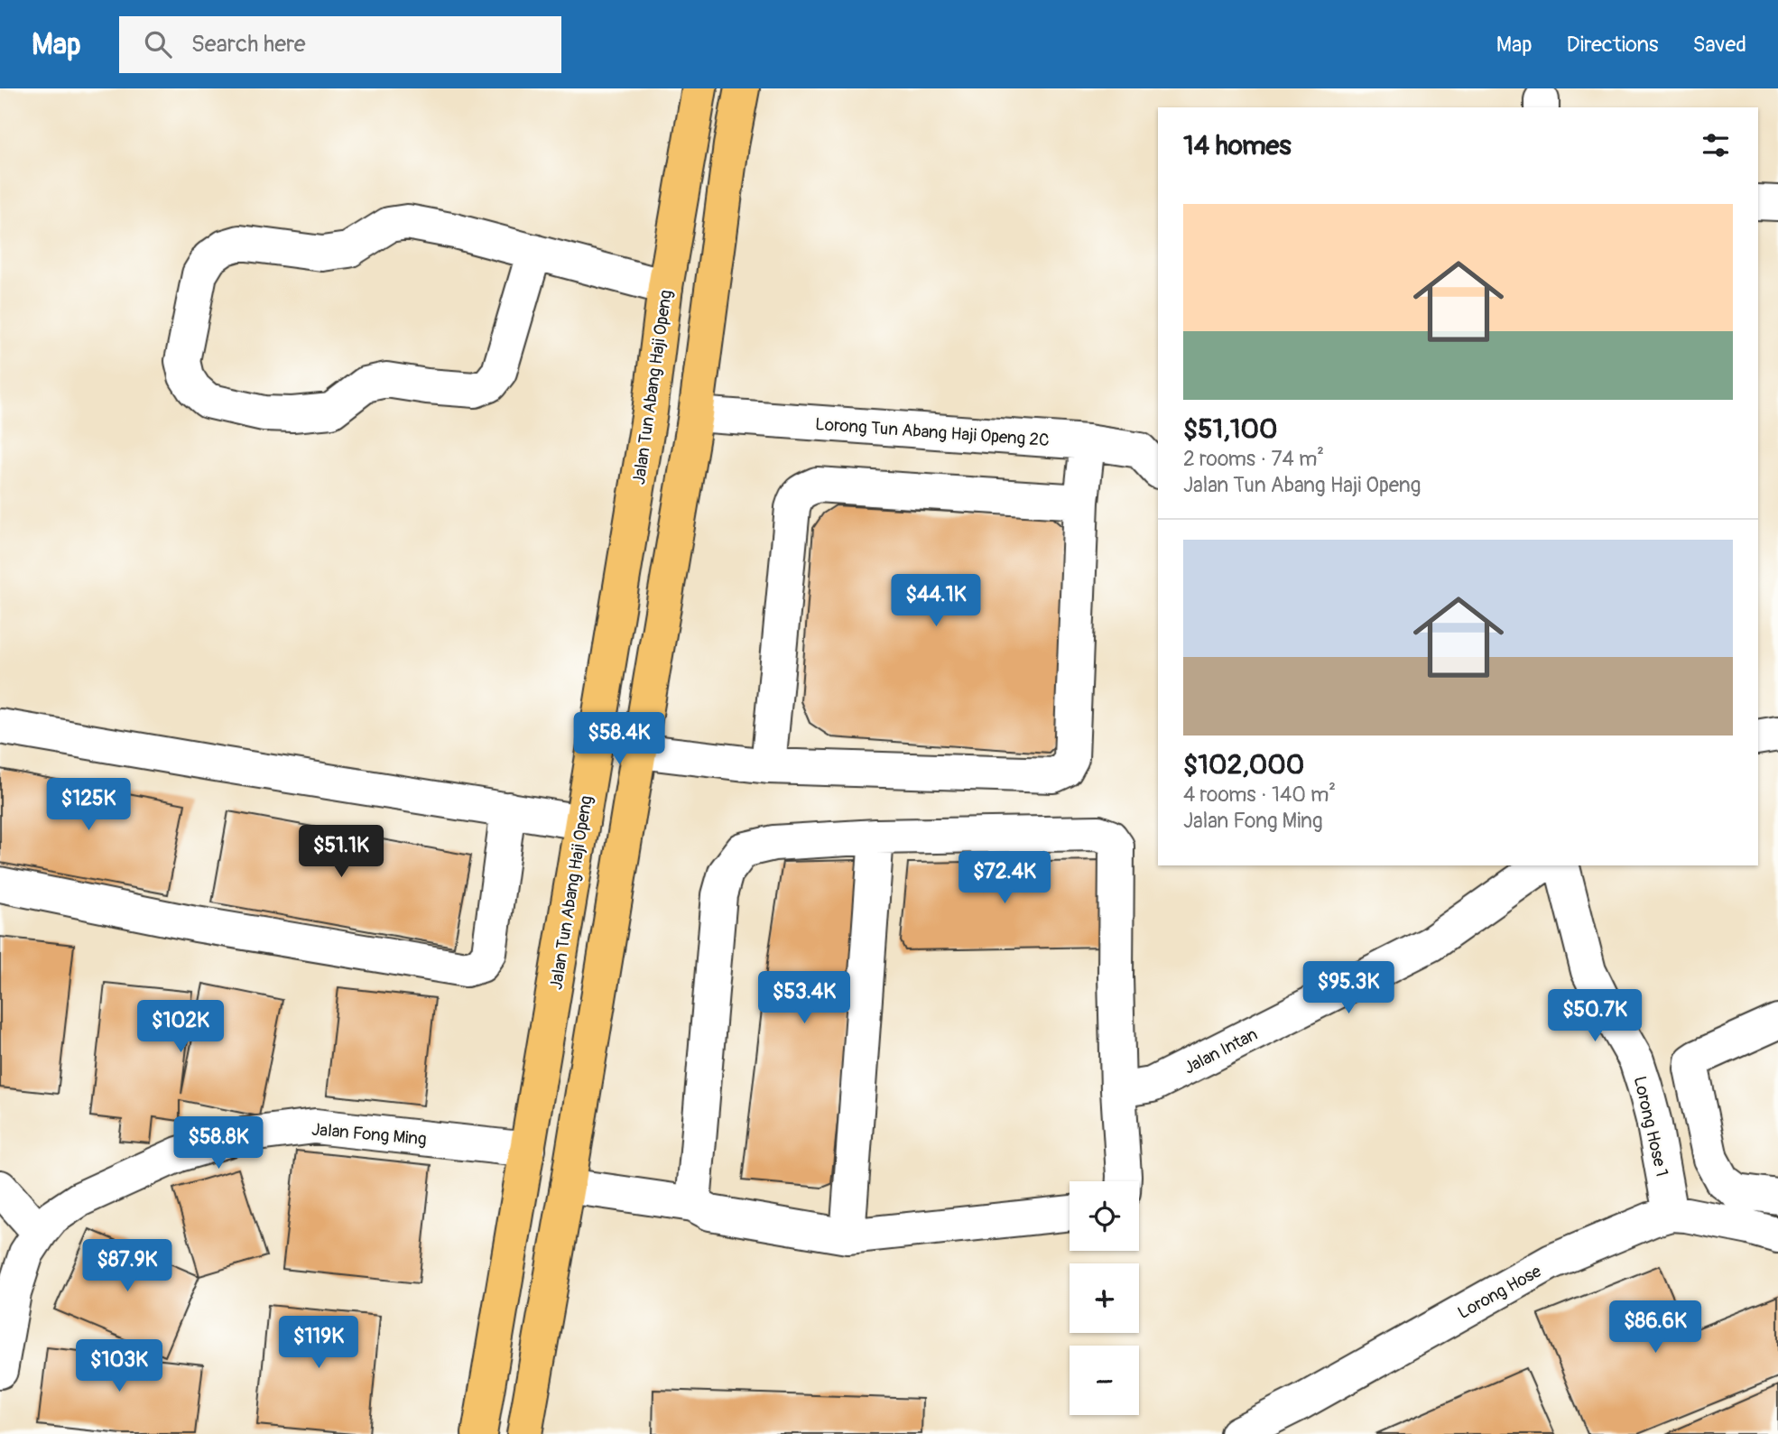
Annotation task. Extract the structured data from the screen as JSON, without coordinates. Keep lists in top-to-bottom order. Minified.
{"streets":{"main road":["Jalan Tun Abang Haji Openg"],"street":["Lorong Tun Abang Haji Openg 2C","Jalan Intan","Lorong Hose 1","Jalan Fong Ming","Lorong Hose"]},"crossings":[["Jalan Tun Abang Haji Openg","Jalan Fong Ming"],["Lorong Hose 1","Lorong Hose"]],"page":{"header":"Map","search":"Search here","nav":["Map","Directions","Saved"],"heading":"14 homes","list":[{"name":"$51,100","note":"2 rooms · 74 m² · Jalan Tun Abang Haji Openg"},{"name":"$102,000","note":"4 rooms · 140 m² · Jalan Fong Ming"}],"price":["$44.1K","$58.4K","$125K","$51.1K","$72.4K","$95.3K","$53.4K","$50.7K","$102K","$58.8K","$87.9K","$86.6K","$119K","$103K"],"map_buttons":["+","−"]}}
